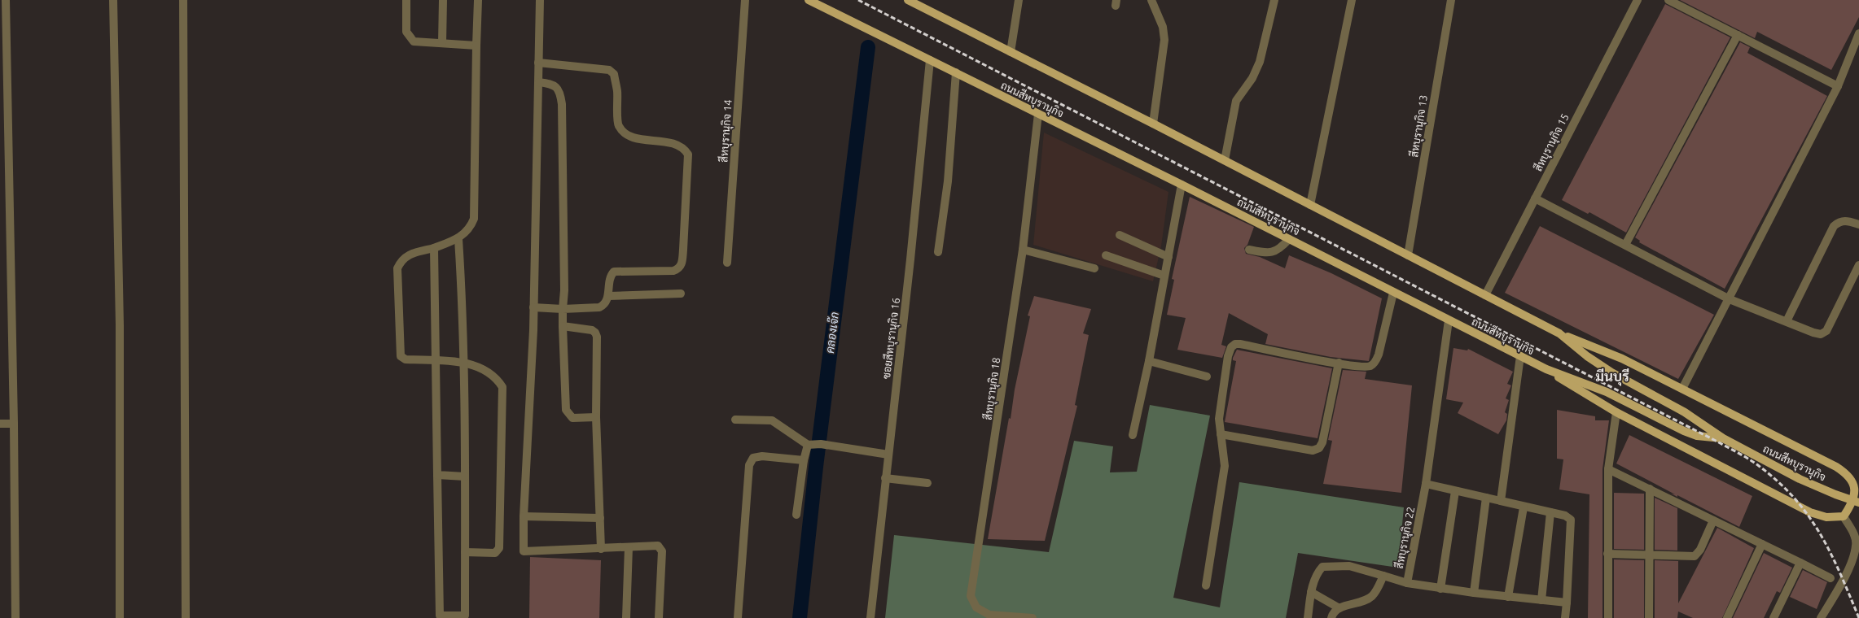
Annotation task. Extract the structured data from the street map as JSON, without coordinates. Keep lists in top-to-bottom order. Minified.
{"streets":{"main road":["ถนนสีหบุรานุกิจ"],"street":["สีหบุรานุกิจ 13","สีหบุรานุกิจ 14","สีหบุรานุกิจ 15","ซอยสีหบุรานุกิจ 16","สีหบุรานุกิจ 18","สีหบุรานุกิจ 22"]},"crossings":[["ถนนสีหบุรานุกิจ","สีหบุรานุกิจ 13"],["ถนนสีหบุรานุกิจ","สีหบุรานุกิจ 15"],["ถนนสีหบุรานุกิจ","ซอยสีหบุรานุกิจ 16"],["ถนนสีหบุรานุกิจ","สีหบุรานุกิจ 18"],["ถนนสีหบุรานุกิจ","สีหบุรานุกิจ 22"]],"districts":["มีนบุรี"],"water":["คลองเจ๊ก"]}
